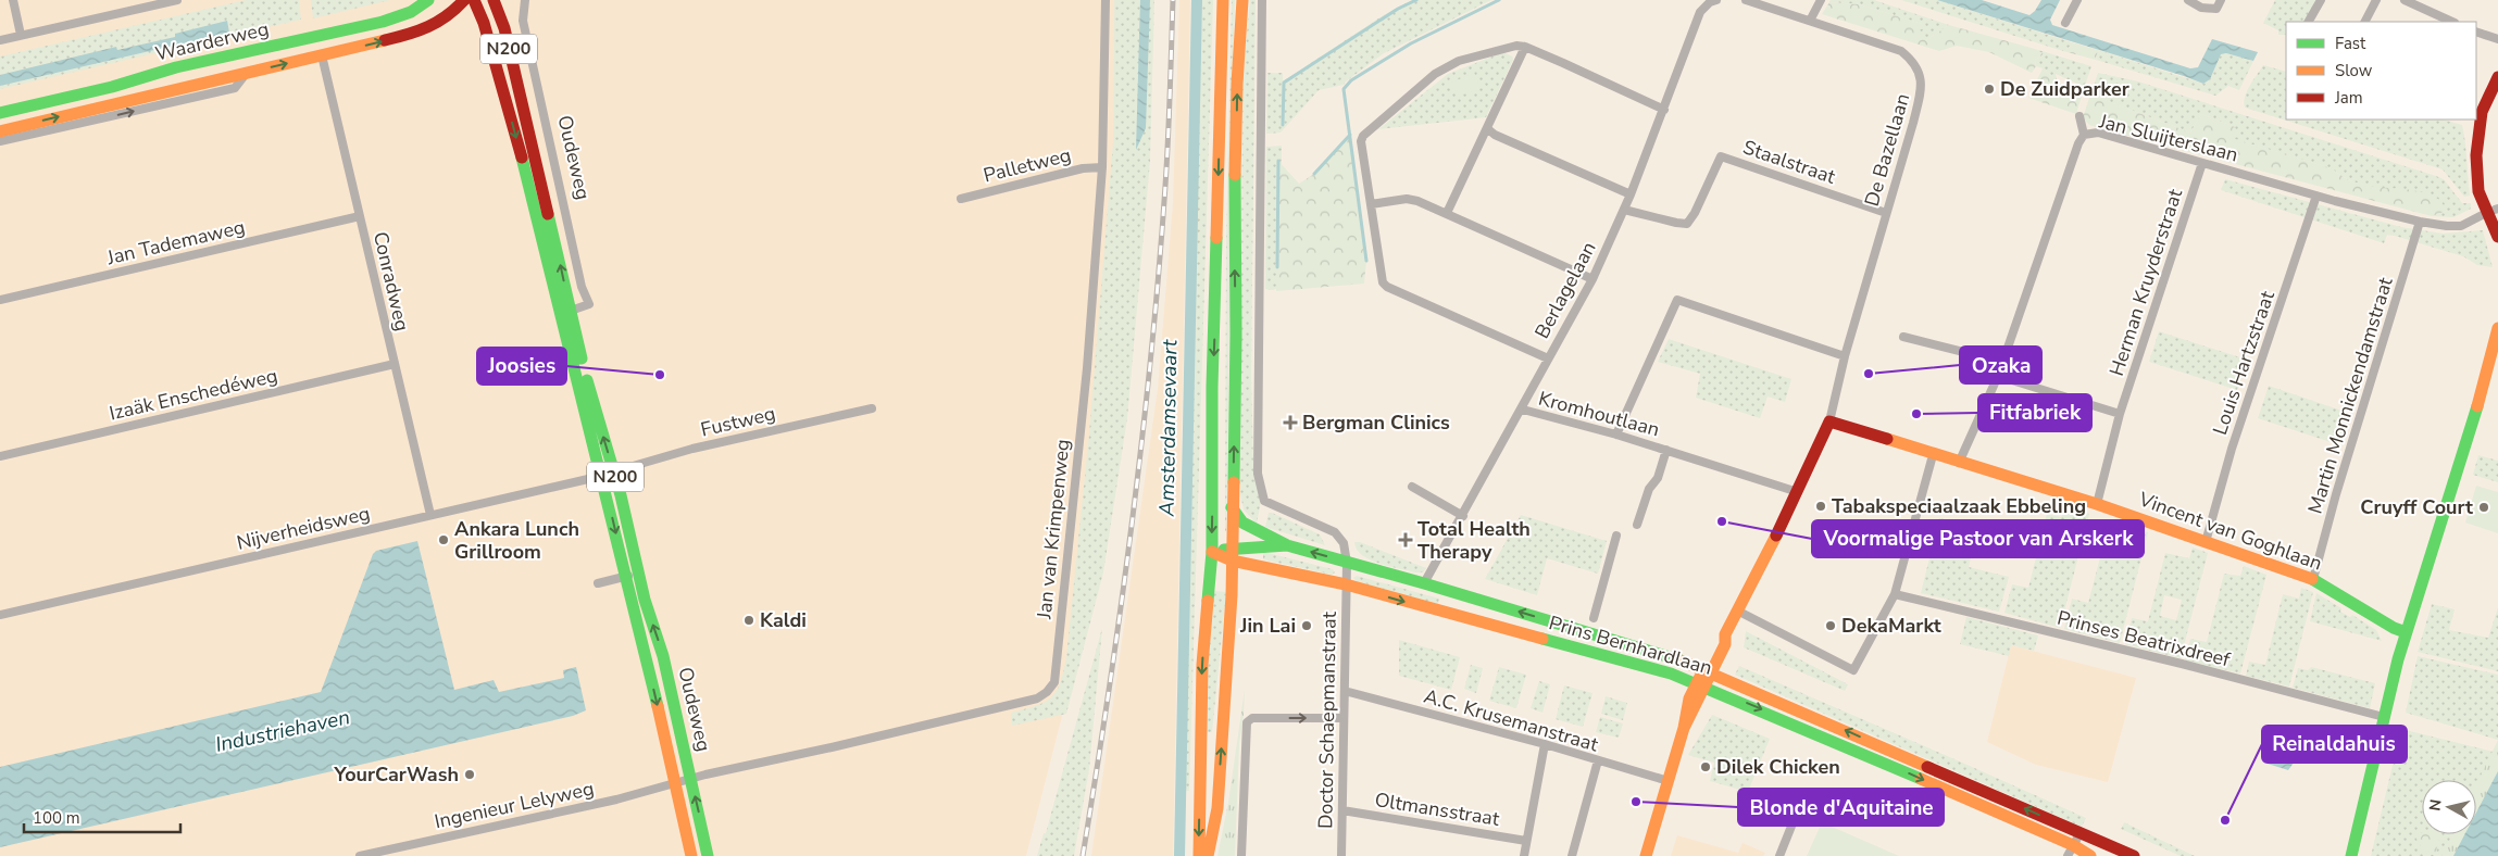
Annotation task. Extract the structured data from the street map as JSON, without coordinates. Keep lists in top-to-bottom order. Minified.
{"streets":{"main road":["Waarderweg","N200","Oudeweg","Vincent van Goghlaan","Prins Bernhardlaan"],"street":["Jan Sluijterslaan","De Bazellaan","Staalstraat","Palletweg","Jan Tademaweg","Conradweg","Herman Kruyderstraat","Berlagelaan","Louis Hartzstraat","Izaäk Enschedéweg","Martin Monnickendamstraat","Kromhoutlaan","Fustweg","Nijverheidsweg","Jan van Krimpenweg","Prinses Beatrixdreef","Doctor Schaepmanstraat","A.C. Krusemanstraat","Ingenieur Lelyweg","Oltmansstraat"]},"crossings":[["Waarderweg","Conradweg"],["Jan Sluijterslaan","Herman Kruyderstraat"],["Jan Sluijterslaan","Louis Hartzstraat"],["Jan Sluijterslaan","Martin Monnickendamstraat"],["Jan Sluijterslaan","Vincent van Goghlaan"],["De Bazellaan","Staalstraat"],["De Bazellaan","Vincent van Goghlaan"],["Oudeweg","Fustweg"],["Oudeweg","Nijverheidsweg"],["Oudeweg","Jan van Krimpenweg"],["Oudeweg","Ingenieur Lelyweg"],["Staalstraat","Berlagelaan"],["Palletweg","Jan van Krimpenweg"],["Jan Tademaweg","Conradweg"],["Conradweg","Izaäk Enschedéweg"],["Conradweg","Nijverheidsweg"],["Berlagelaan","Kromhoutlaan"],["Berlagelaan","Prins Bernhardlaan"],["Louis Hartzstraat","Vincent van Goghlaan"],["Martin Monnickendamstraat","Vincent van Goghlaan"],["Fustweg","Nijverheidsweg"],["Jan van Krimpenweg","Ingenieur Lelyweg"],["Prins Bernhardlaan","Doctor Schaepmanstraat"],["Doctor Schaepmanstraat","A.C. Krusemanstraat"],["Doctor Schaepmanstraat","Oltmansstraat"]],"water":["Amsterdamsevaart","Industriehaven"],"places":{"other":["De Zuidparker","Ozaka","Joosies","Fitfabriek","Tabakspeciaalzaak Ebbeling","Cruyff Court","Voormalige Pastoor van Arskerk","Ankara Lunch Grillroom","Kaldi","Jin Lai","DekaMarkt","Dilek Chicken","YourCarWash","Blonde d'Aquitaine","Reinaldahuis"],"health":["Bergman Clinics","Total Health Therapy"]},"legend":["Fast","Slow","Jam"],"scale_bar":"100 m","north":"left"}
